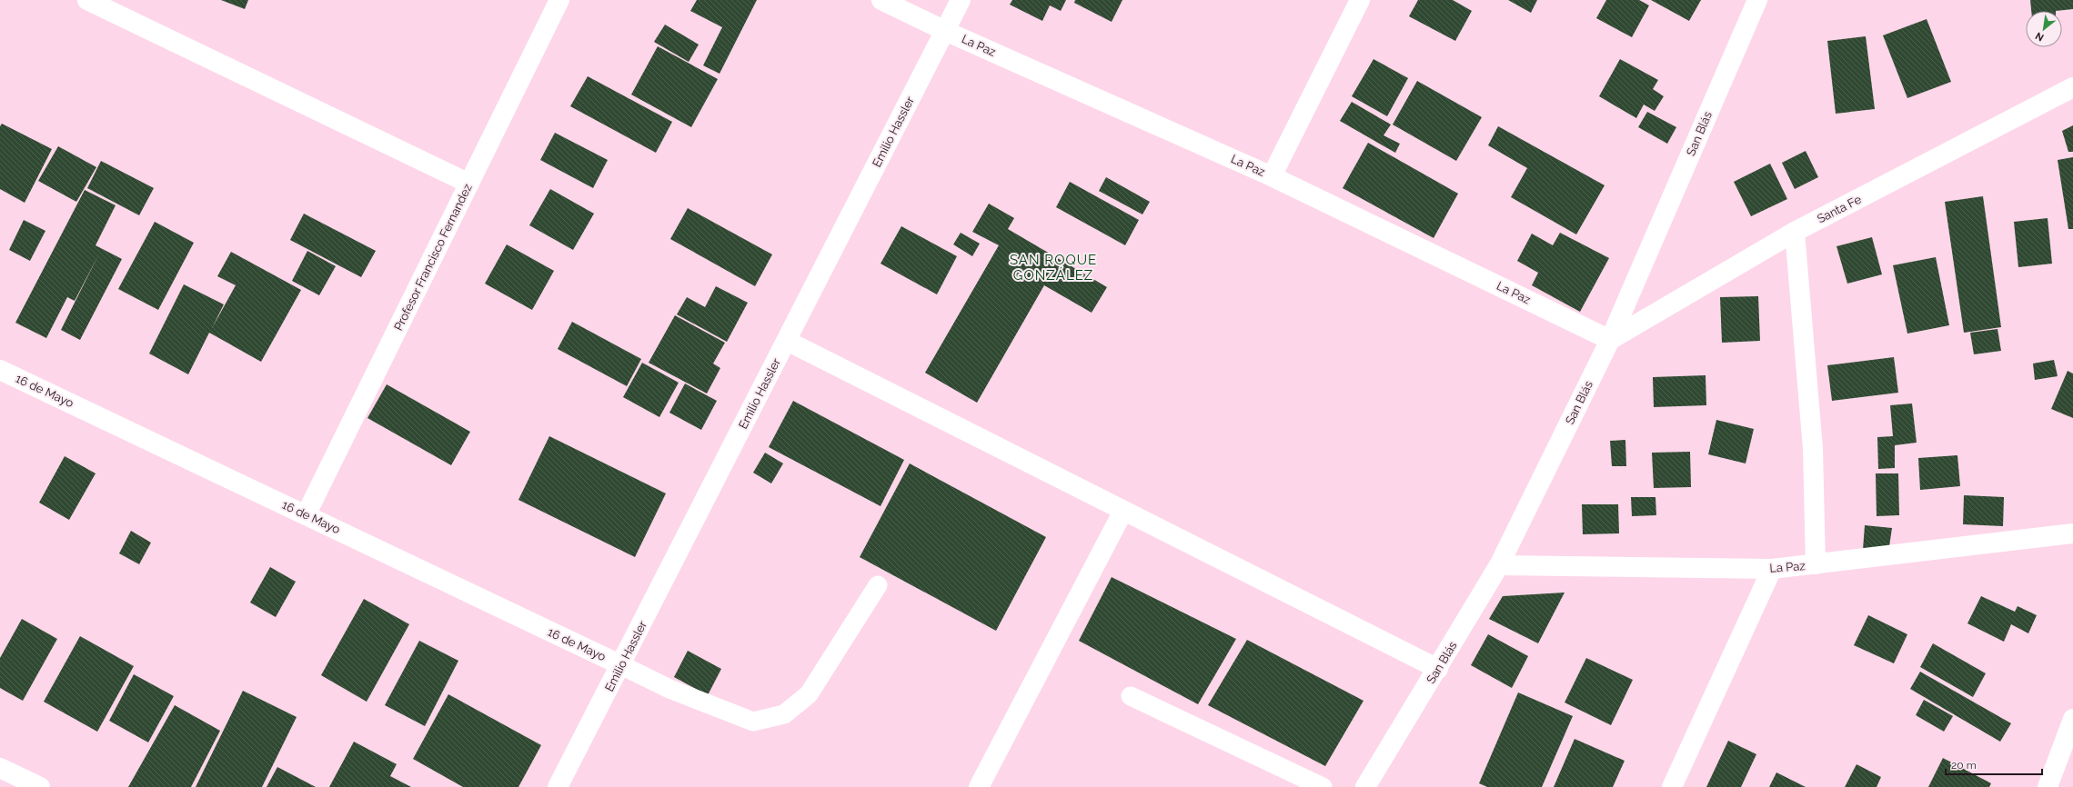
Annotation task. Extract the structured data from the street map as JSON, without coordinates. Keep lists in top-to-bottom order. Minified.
{"streets":{"street":["La Paz","Emilio Hassler","San Blás","Santa Fe","Profesor Francisco Fernandez","16 de Mayo"]},"crossings":[["La Paz","Emilio Hassler"],["La Paz","San Blás"],["La Paz","Santa Fe"],["Emilio Hassler","16 de Mayo"],["San Blás","Santa Fe"],["Profesor Francisco Fernandez","16 de Mayo"]],"districts":["SAN ROQUE GONZÁLEZ"],"scale_bar":"20 m","north":"bottom left"}
